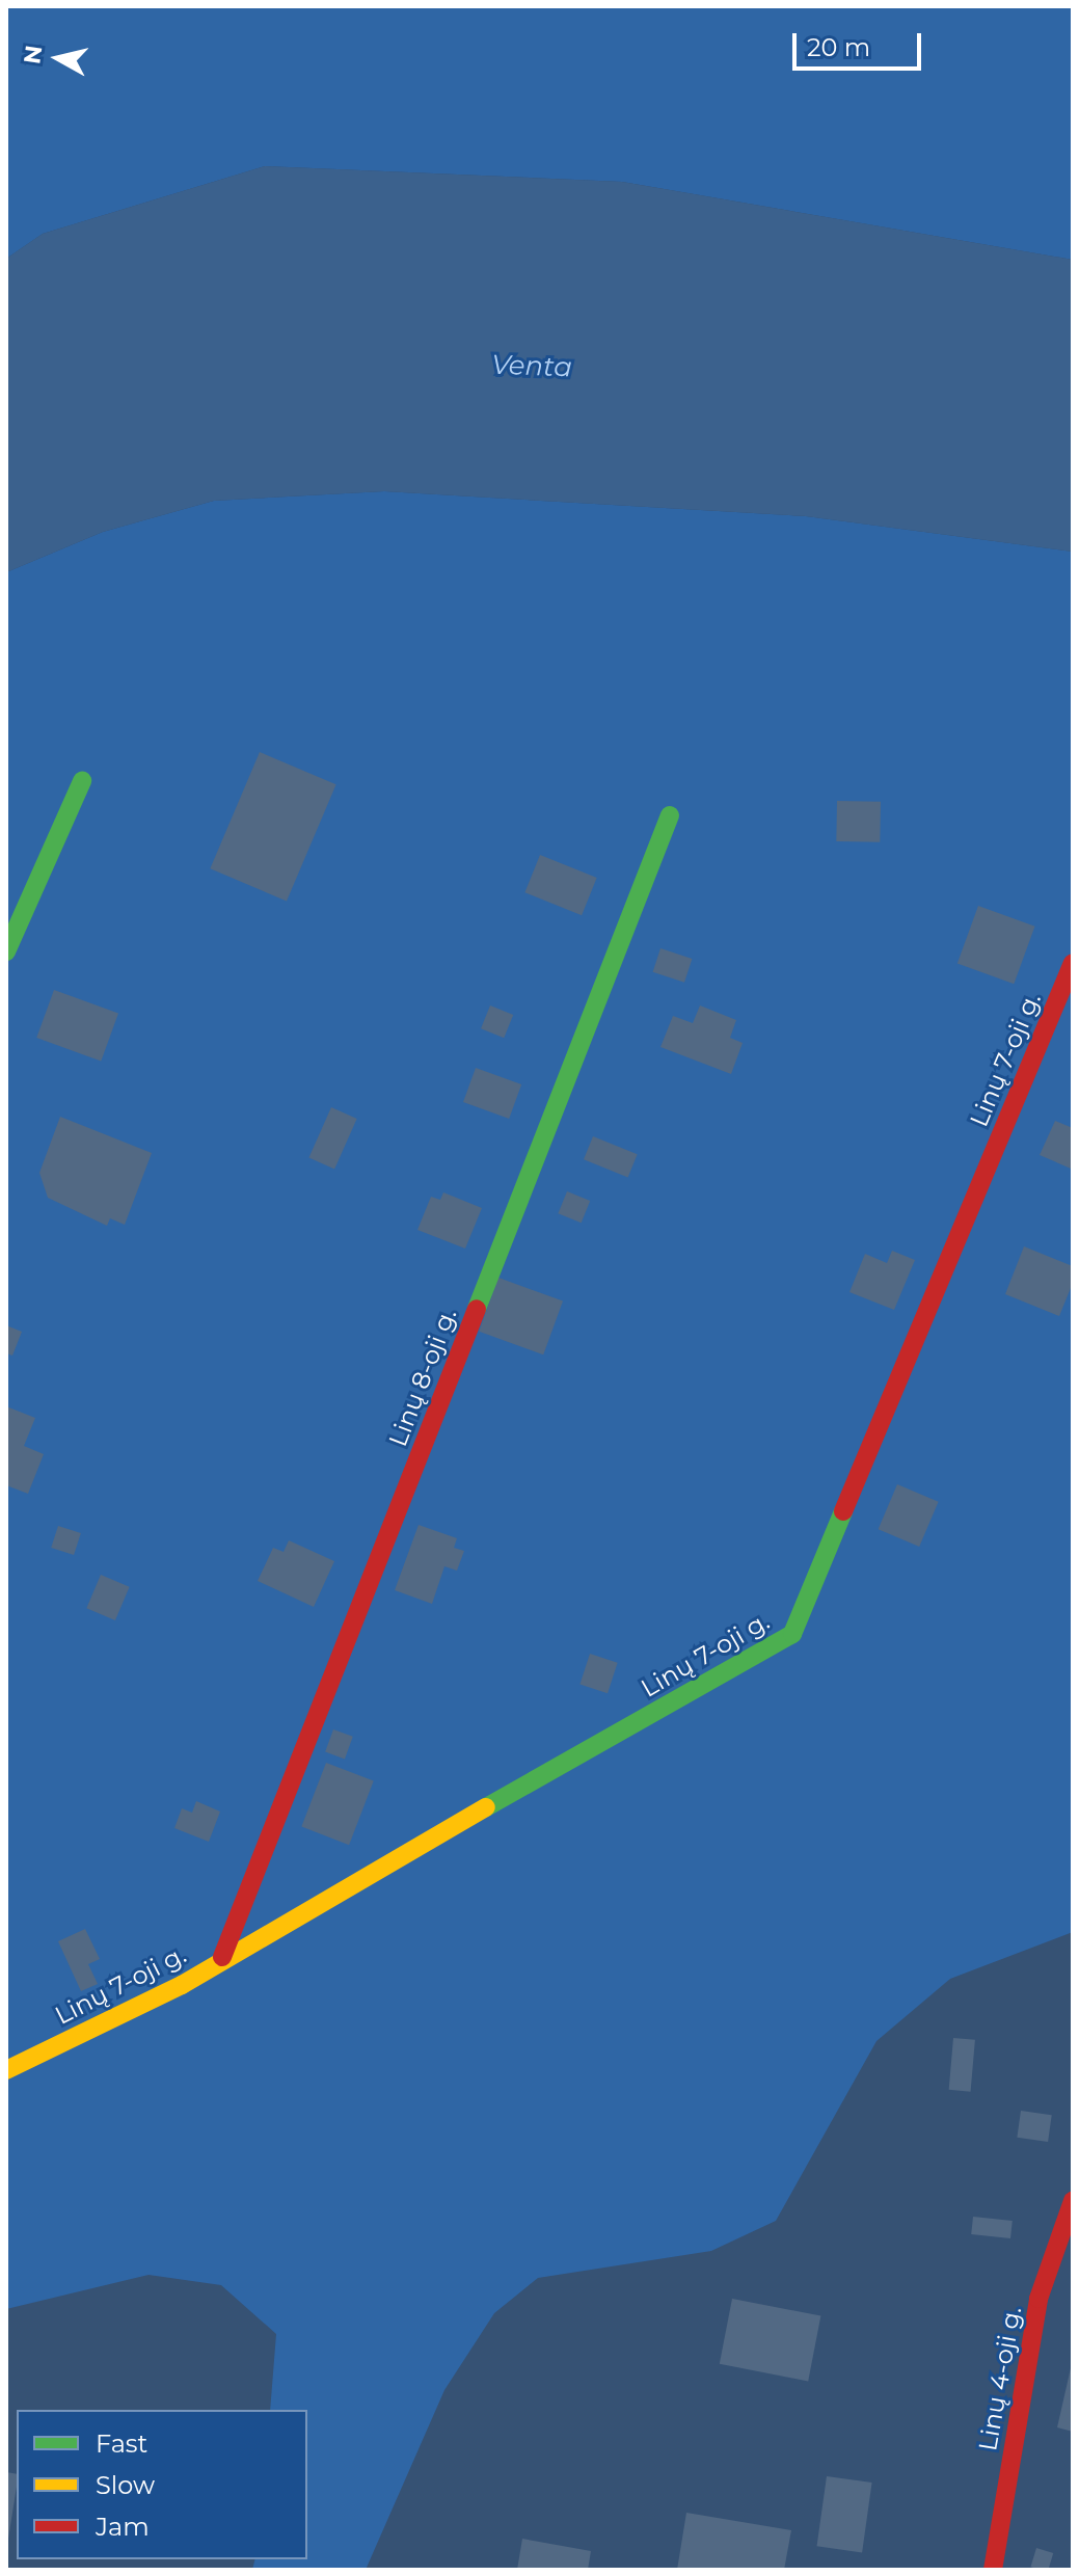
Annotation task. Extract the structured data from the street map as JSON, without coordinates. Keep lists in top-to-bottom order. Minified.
{"streets":{"street":["Linų 7-oji g.","Linų 8-oji g.","Linų 4-oji g."]},"crossings":[["Linų 7-oji g.","Linų 8-oji g."]],"water":["Venta"],"legend":["Fast","Slow","Jam"],"scale_bar":"20 m","north":"left"}
